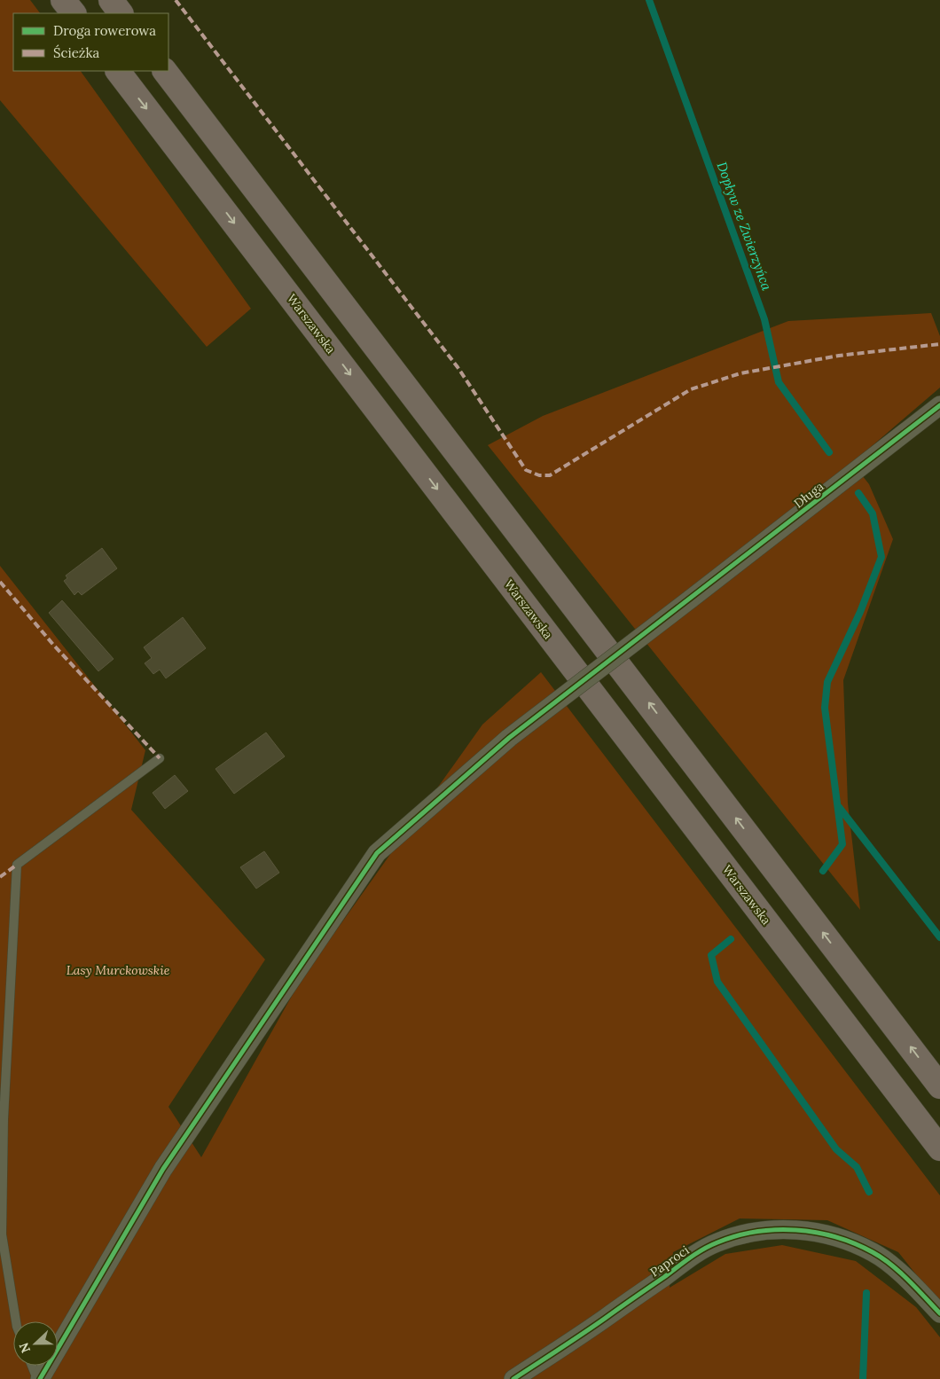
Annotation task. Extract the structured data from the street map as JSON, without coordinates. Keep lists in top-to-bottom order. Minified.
{"streets":{"highway":["Warszawska"],"street":["Długa","Paproci"]},"water":["Dopływ ze Zwierzyńca"],"parks":["Lasy Murckowskie"],"legend":["Droga rowerowa","Ścieżka"],"north":"left"}
